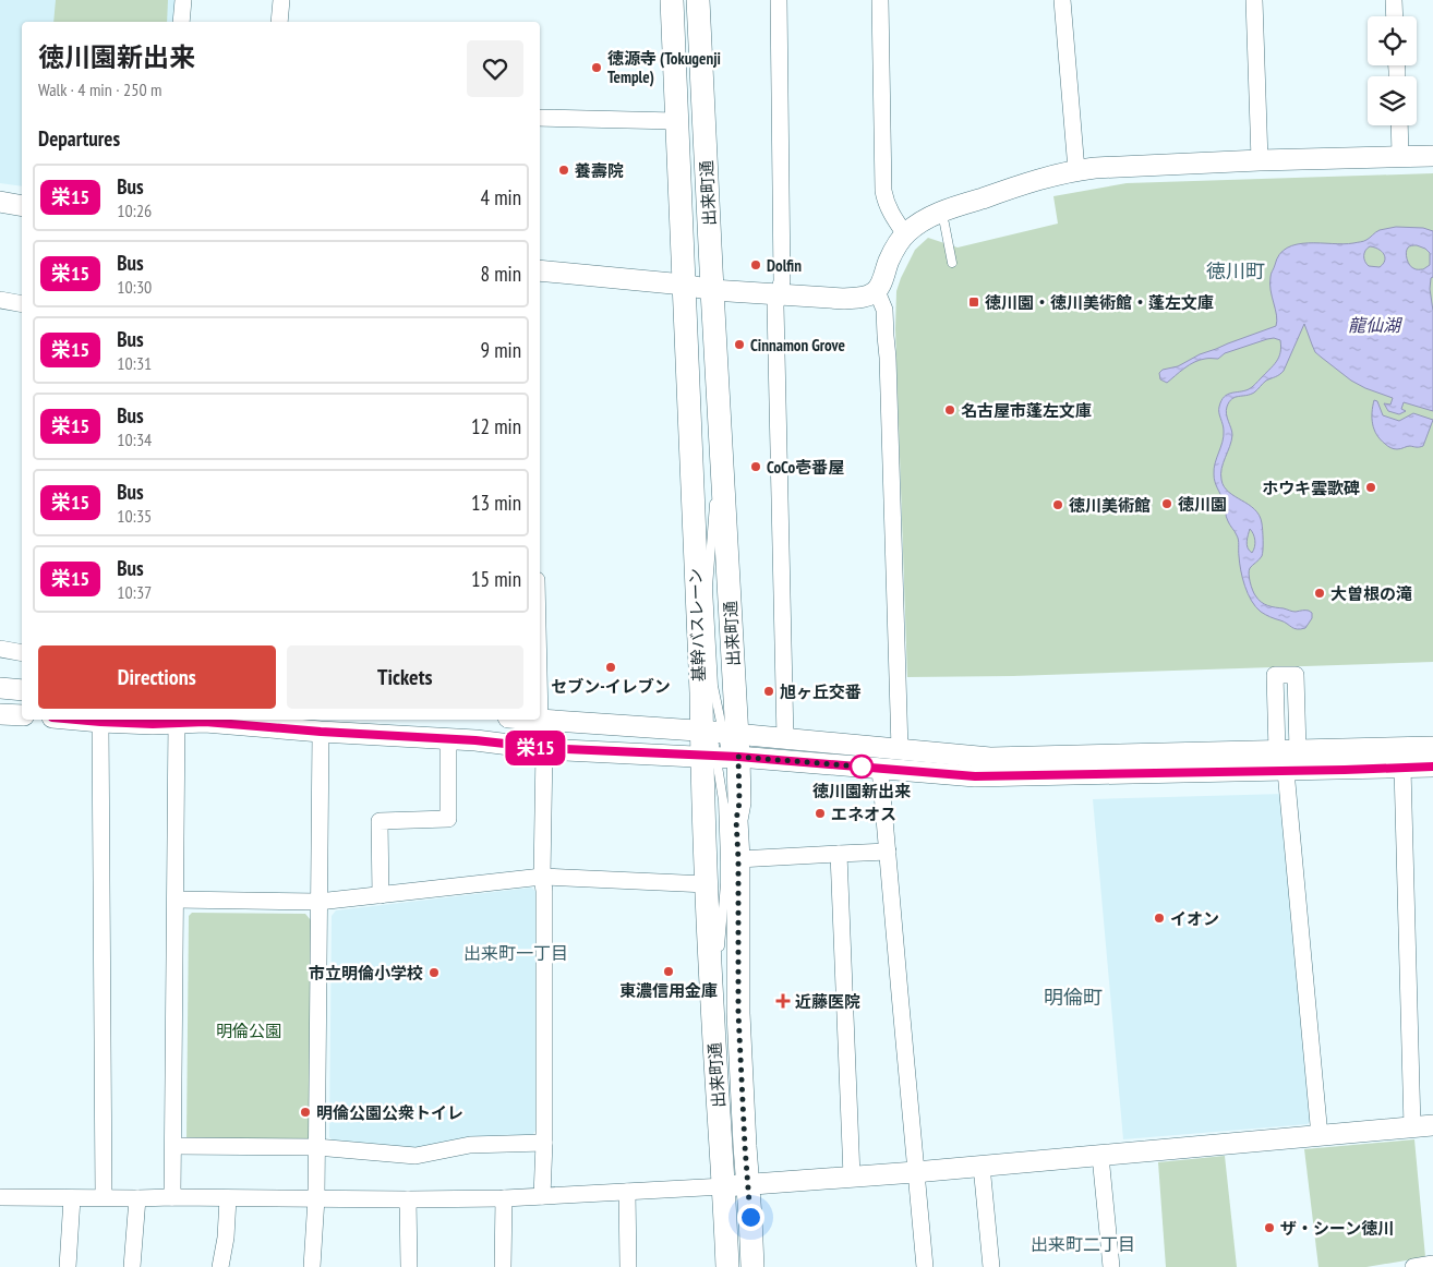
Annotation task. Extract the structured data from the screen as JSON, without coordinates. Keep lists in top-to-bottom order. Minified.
{"streets":{"main road":["出来町通"]},"districts":["徳川町","出来町一丁目","明倫町","出来町二丁目"],"water":["龍仙湖"],"parks":["明倫公園"],"places":{"other":["徳源寺 (Tokugenji Temple)","養壽院","Dolfin","Cinnamon Grove","名古屋市蓬左文庫","CoCo壱番屋","ホウキ雲歌碑","徳川園","徳川美術館","大曽根の滝","セブン-イレブン","旭ヶ丘交番","徳川園新出来","エネオス","イオン","東濃信用金庫","市立明倫小学校","明倫公園公衆トイレ","ザ・シーン徳川"],"transit":["徳川園・徳川美術館・蓬左文庫"],"health":["近藤医院"]},"lines":["bus line 栄15"],"page":{"on_map":"栄15","heading":[["徳川園新出来","Walk · 4 min · 250 m"],"Departures"],"list":[{"mark":"栄15","name":"Bus","note":"10:26","value":"4 min"},{"mark":"栄15","name":"Bus","note":"10:30","value":"8 min"},{"mark":"栄15","name":"Bus","note":"10:31","value":"9 min"},{"mark":"栄15","name":"Bus","note":"10:34","value":"12 min"},{"mark":"栄15","name":"Bus","note":"10:35","value":"13 min"},{"mark":"栄15","name":"Bus","note":"10:37","value":"15 min"}],"buttons":["Directions","Tickets"]}}
